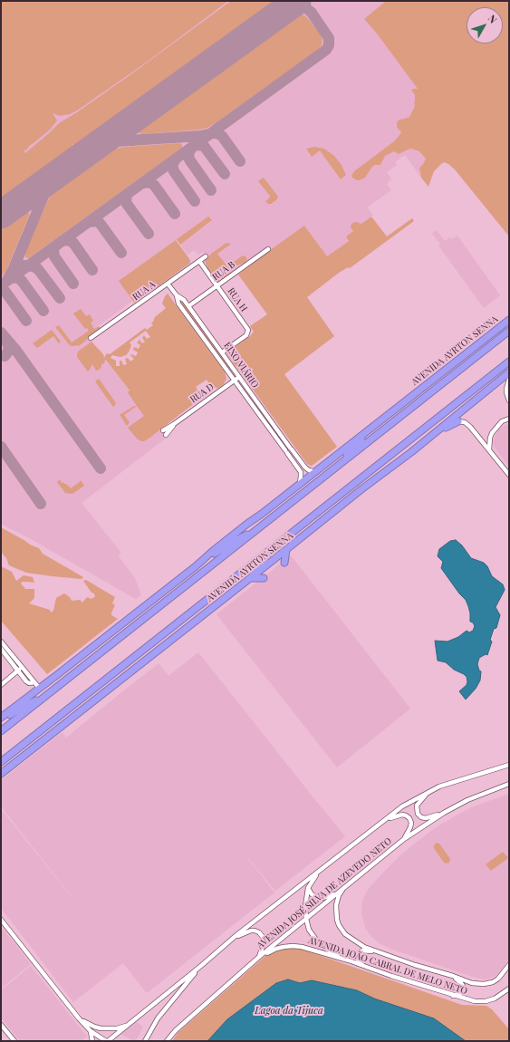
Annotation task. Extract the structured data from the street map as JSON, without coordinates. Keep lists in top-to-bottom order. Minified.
{"streets":{"highway":["AVENIDA AYRTON SENNA"],"street":["RUA B","RUA A","RUA H","EIXO VIÁRIO","RUA D","AVENIDA JOSÉ SILVA DE AZEVEDO NETO","AVENIDA JOÃO CABRAL DE MELO NETO"]},"crossings":[["RUA B","RUA H"],["RUA B","EIXO VIÁRIO"],["RUA A","RUA H"],["RUA A","EIXO VIÁRIO"],["RUA H","EIXO VIÁRIO"],["AVENIDA AYRTON SENNA","EIXO VIÁRIO"],["EIXO VIÁRIO","RUA D"],["AVENIDA JOSÉ SILVA DE AZEVEDO NETO","AVENIDA JOÃO CABRAL DE MELO NETO"]],"water":["Lagoa da Tijuca"],"north":"top right"}
